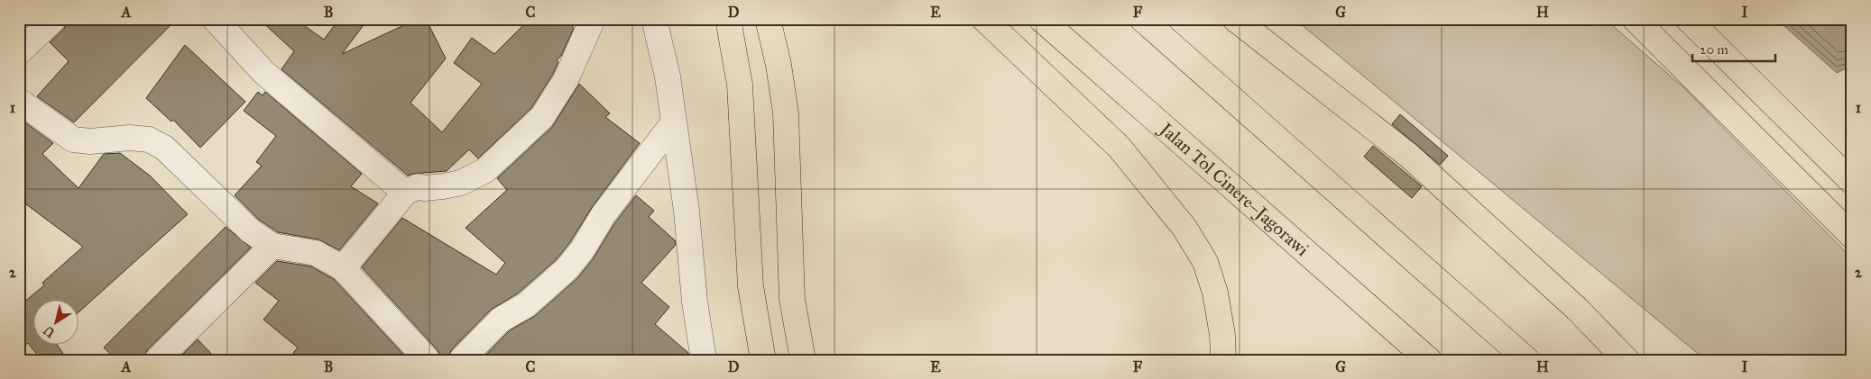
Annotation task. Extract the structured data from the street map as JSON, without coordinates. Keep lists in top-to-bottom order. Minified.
{"streets":{"highway":["Jalan Tol Cinere–Jagorawi"]},"scale_bar":"20 m","north":"bottom left","grid":{"columns":["A","B","C","D","E","F","G","H","I"],"rows":["1","2"]}}
